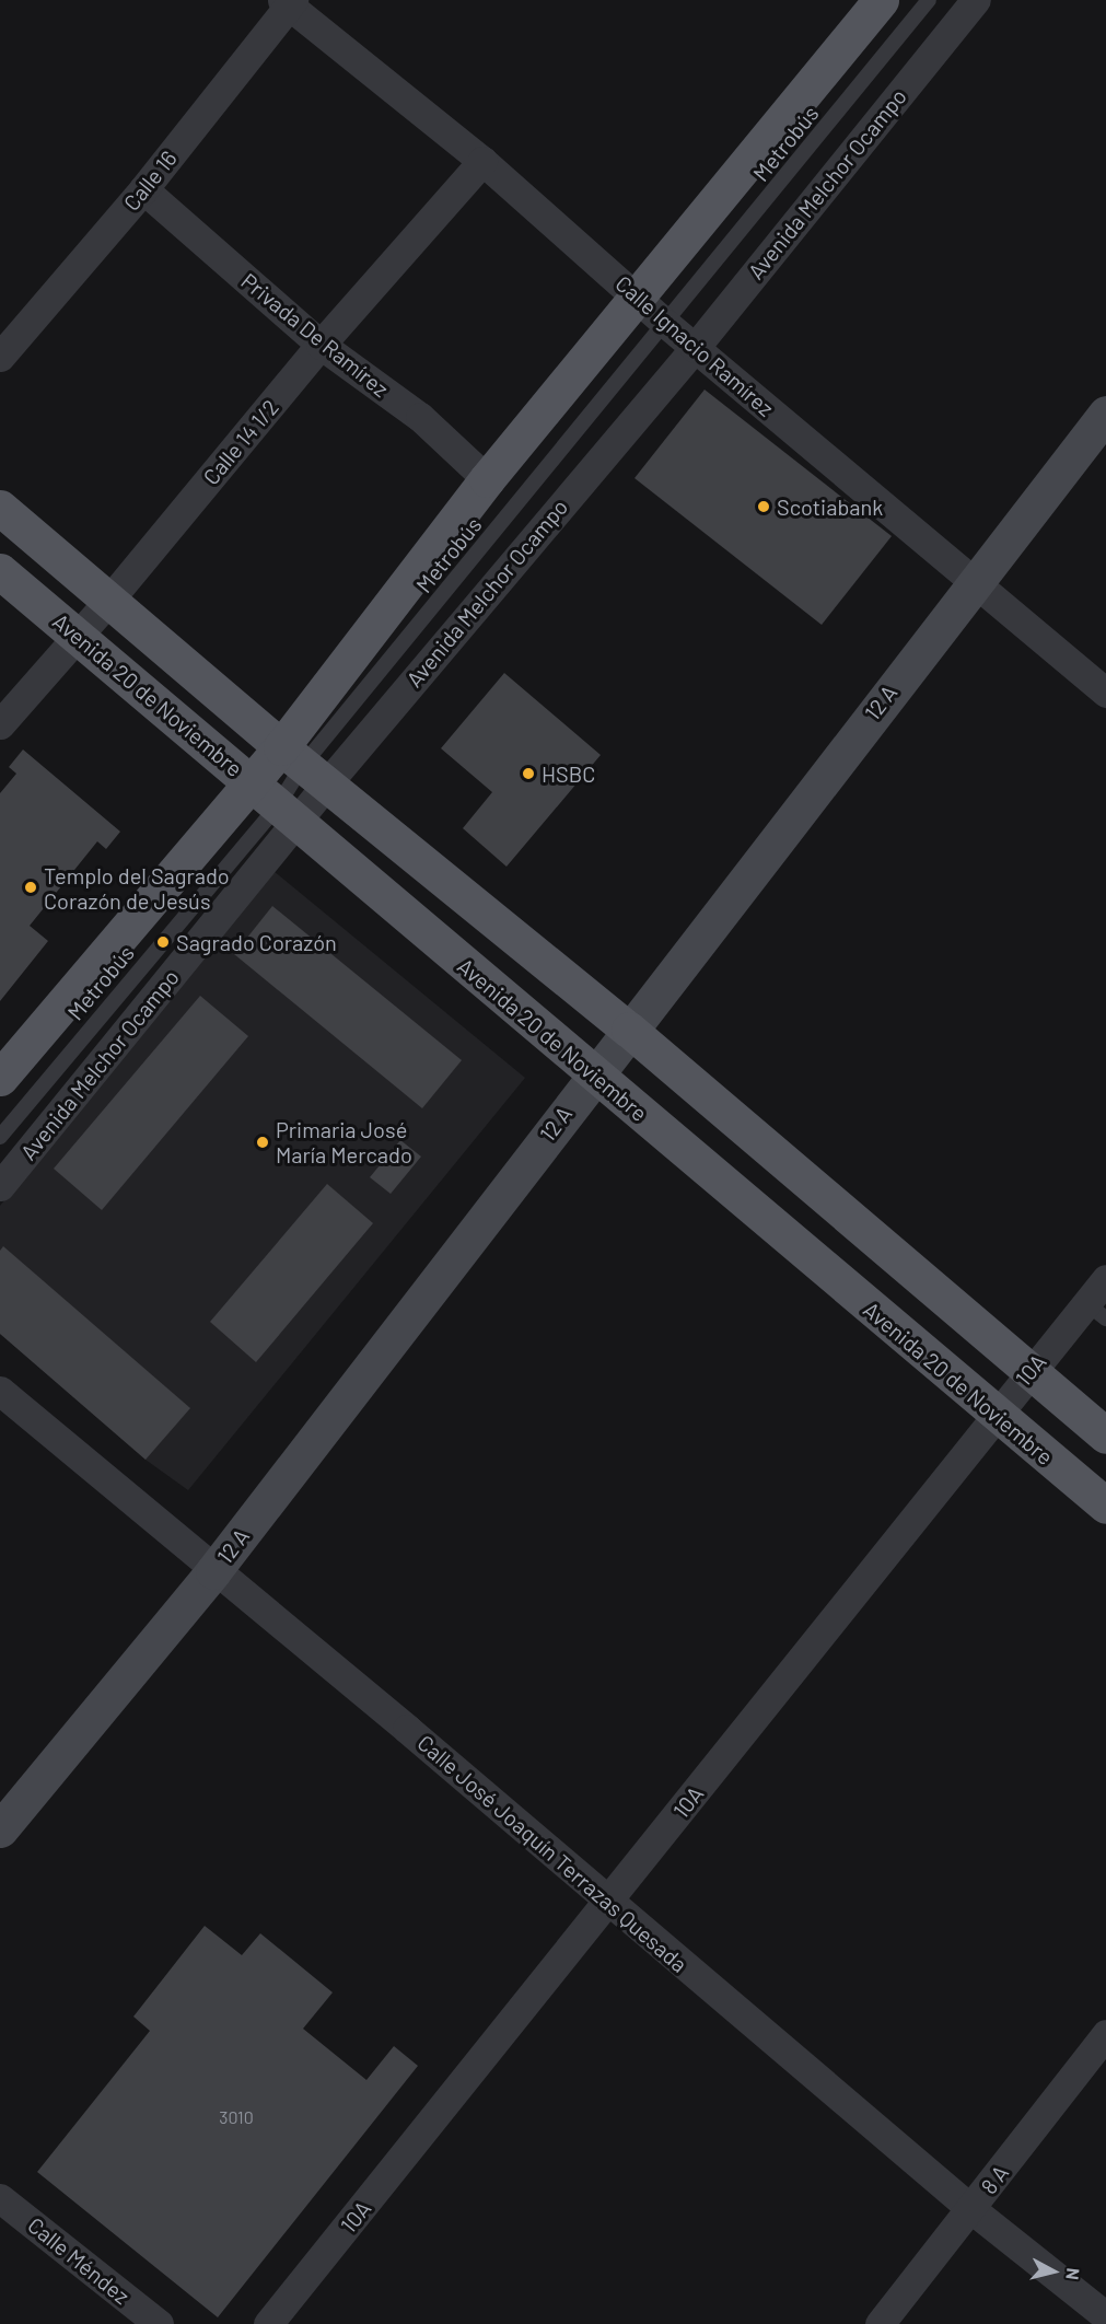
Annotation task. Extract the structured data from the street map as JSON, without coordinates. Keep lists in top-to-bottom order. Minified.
{"streets":{"main road":["Avenida Melchor Ocampo","Avenida 20 de Noviembre","12 A"],"street":["Calle 16","Privada De Ramírez","Calle Ignacio Ramírez","Calle 14 1/2","10A","Calle José Joaquín Terrazas Quesada","8 A","Calle Méndez"],"lane":["Metrobús"]},"crossings":[["Metrobús","Avenida Melchor Ocampo"],["Metrobús","Calle Ignacio Ramírez"],["Metrobús","Avenida 20 de Noviembre"],["Calle 16","Privada De Ramírez"],["Calle 16","Calle Ignacio Ramírez"],["Avenida Melchor Ocampo","Privada De Ramírez"],["Avenida Melchor Ocampo","Calle Ignacio Ramírez"],["Avenida Melchor Ocampo","Avenida 20 de Noviembre"],["Privada De Ramírez","Calle 14 1/2"],["Calle Ignacio Ramírez","Calle 14 1/2"],["Calle Ignacio Ramírez","12 A"],["Calle 14 1/2","Avenida 20 de Noviembre"],["Avenida 20 de Noviembre","12 A"],["Avenida 20 de Noviembre","10A"],["12 A","Calle José Joaquín Terrazas Quesada"],["10A","Calle José Joaquín Terrazas Quesada"],["Calle José Joaquín Terrazas Quesada","8 A"]],"places":["Scotiabank","HSBC","Templo del Sagrado Corazón de Jesús","Sagrado Corazón","Primaria José María Mercado"],"house_numbers":["3010"],"north":"right"}
